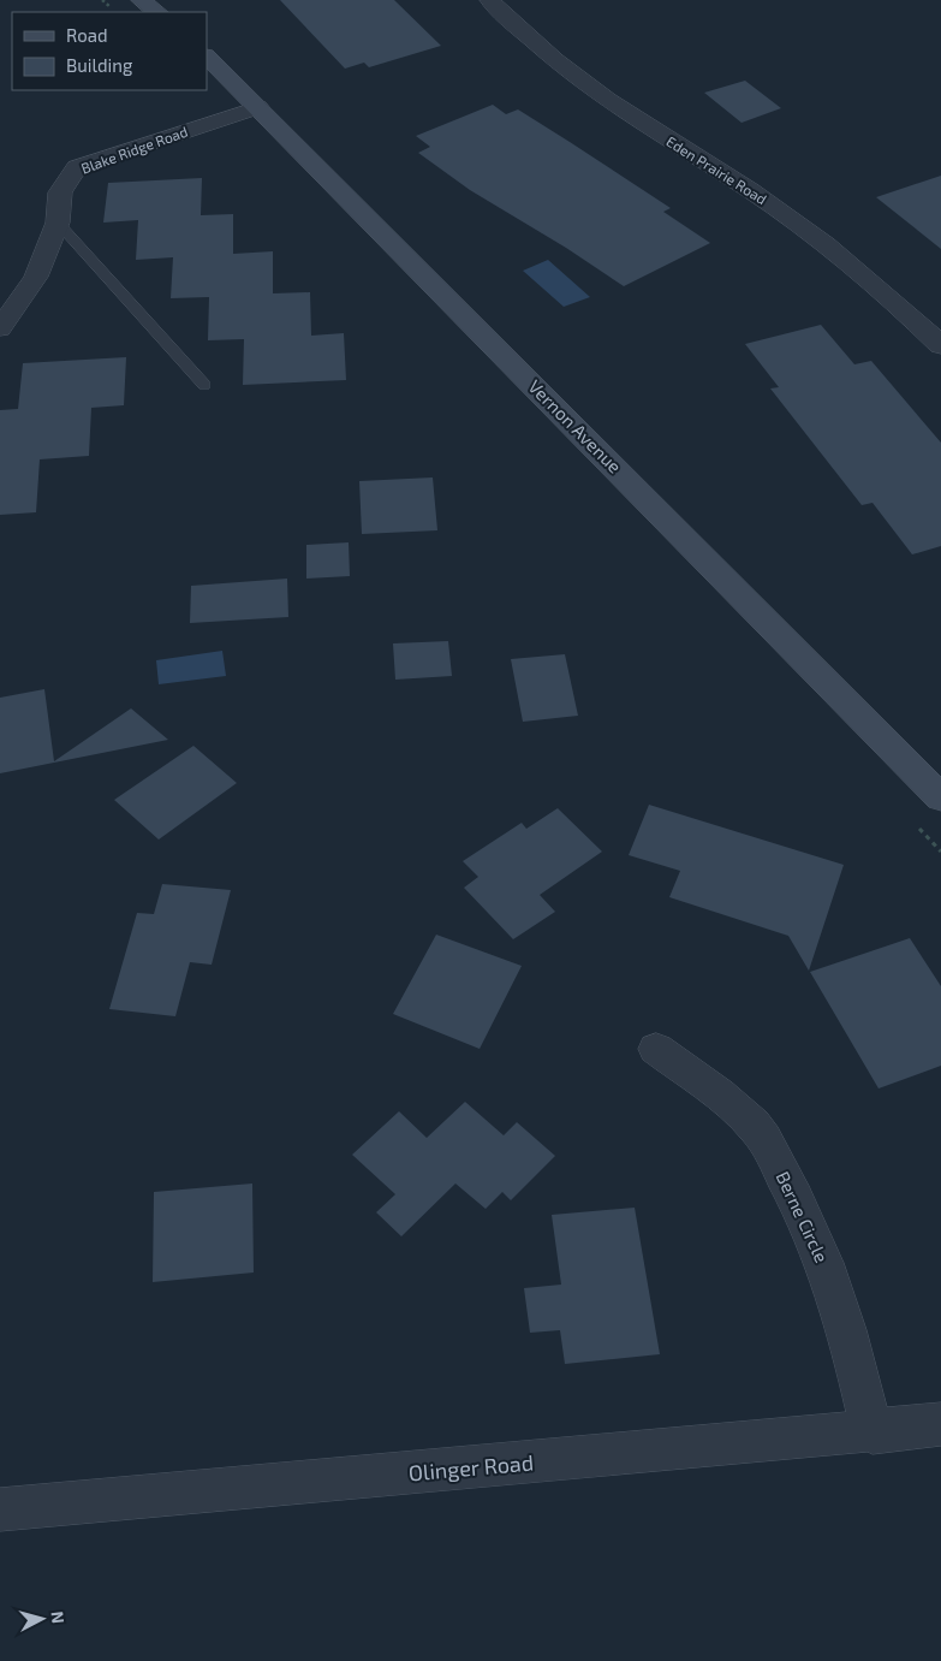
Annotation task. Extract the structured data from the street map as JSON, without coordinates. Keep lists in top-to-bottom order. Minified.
{"streets":{"main road":["Vernon Avenue"],"street":["Blake Ridge Road","Eden Prairie Road","Berne Circle","Olinger Road"]},"crossings":[["Blake Ridge Road","Vernon Avenue"],["Berne Circle","Olinger Road"]],"legend":["Road","Building"],"north":"right"}
